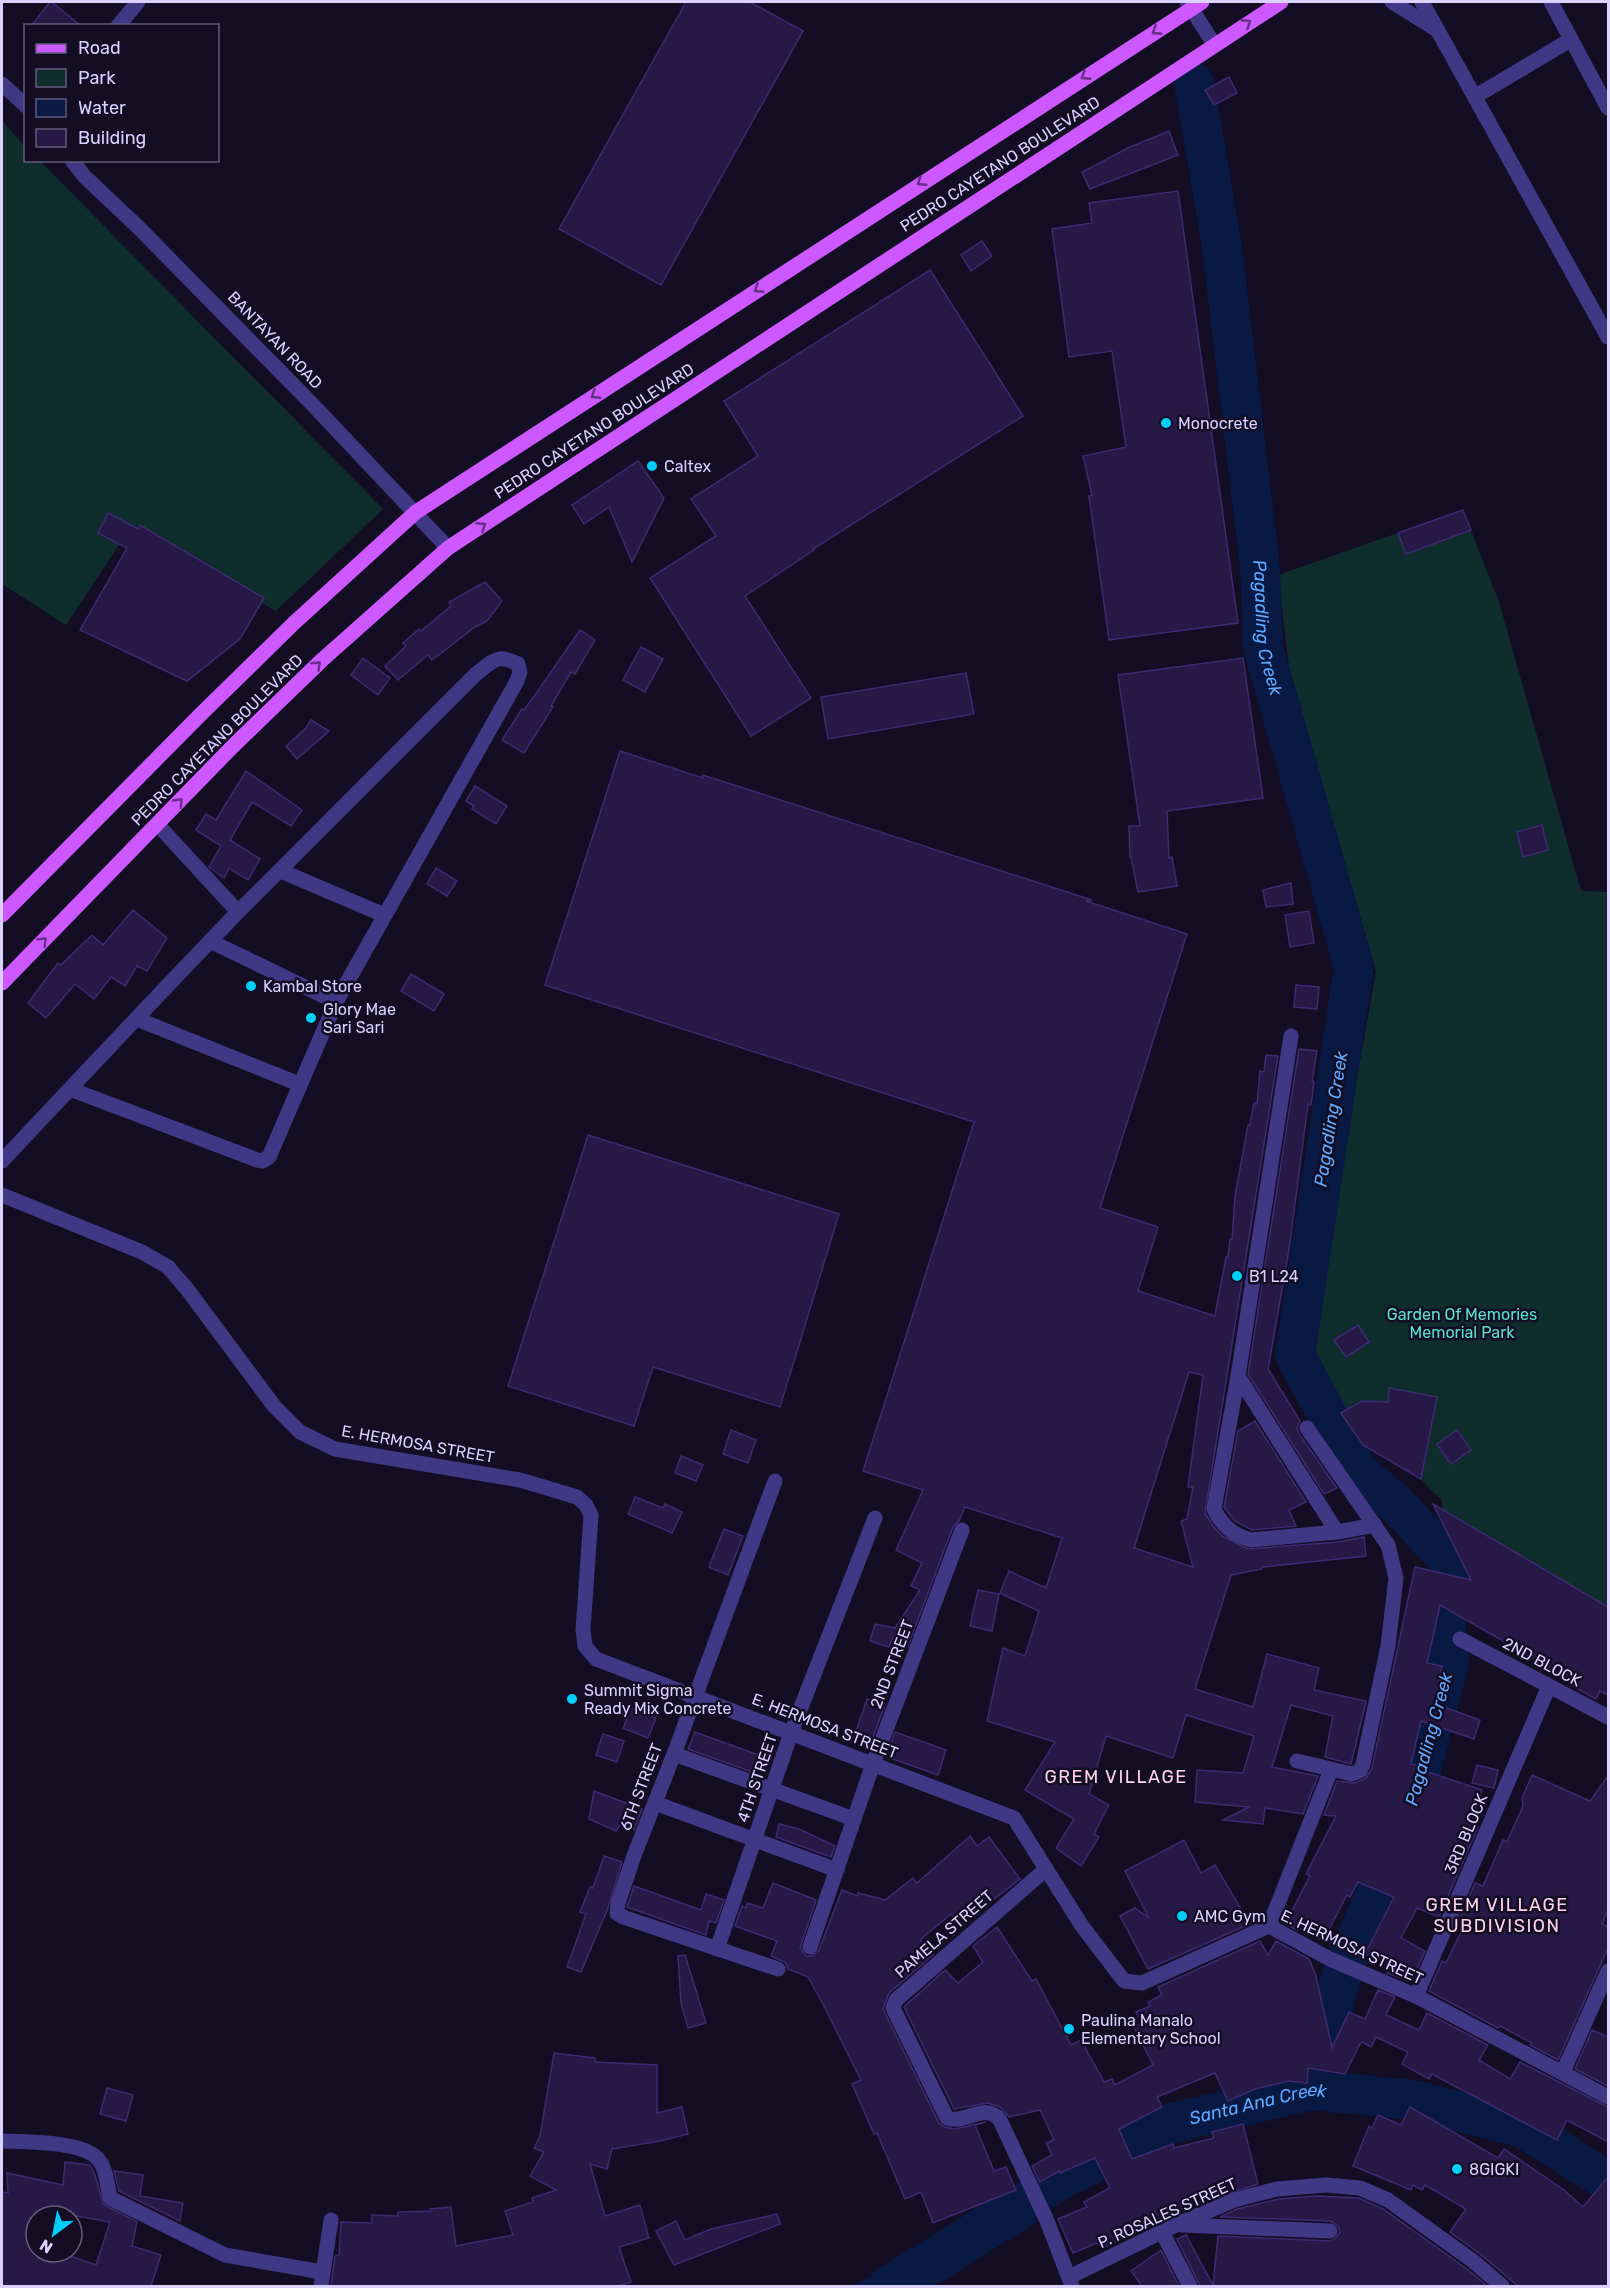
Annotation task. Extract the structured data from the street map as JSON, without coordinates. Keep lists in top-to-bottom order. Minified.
{"streets":{"main road":["PEDRO CAYETANO BOULEVARD"],"street":["BANTAYAN ROAD","E. HERMOSA STREET","2ND BLOCK","2ND STREET","4TH STREET","6TH STREET","3RD BLOCK","PAMELA STREET","P. ROSALES STREET"]},"crossings":[["PEDRO CAYETANO BOULEVARD","BANTAYAN ROAD"],["E. HERMOSA STREET","2ND STREET"],["E. HERMOSA STREET","4TH STREET"],["E. HERMOSA STREET","6TH STREET"],["E. HERMOSA STREET","3RD BLOCK"],["E. HERMOSA STREET","PAMELA STREET"],["2ND BLOCK","3RD BLOCK"],["4TH STREET","6TH STREET"],["PAMELA STREET","P. ROSALES STREET"]],"districts":["GREM VILLAGE","GREM VILLAGE SUBDIVISION"],"water":["Pagadling Creek","Santa Ana Creek"],"parks":["Garden Of Memories Memorial Park"],"places":["Monocrete","Caltex","Kambal Store","Glory Mae Sari Sari","B1 L24","Summit Sigma Ready Mix Concrete","AMC Gym","Paulina Manalo Elementary School","8GIGKI"],"legend":["Road","Park","Water","Building"],"north":"bottom left"}
